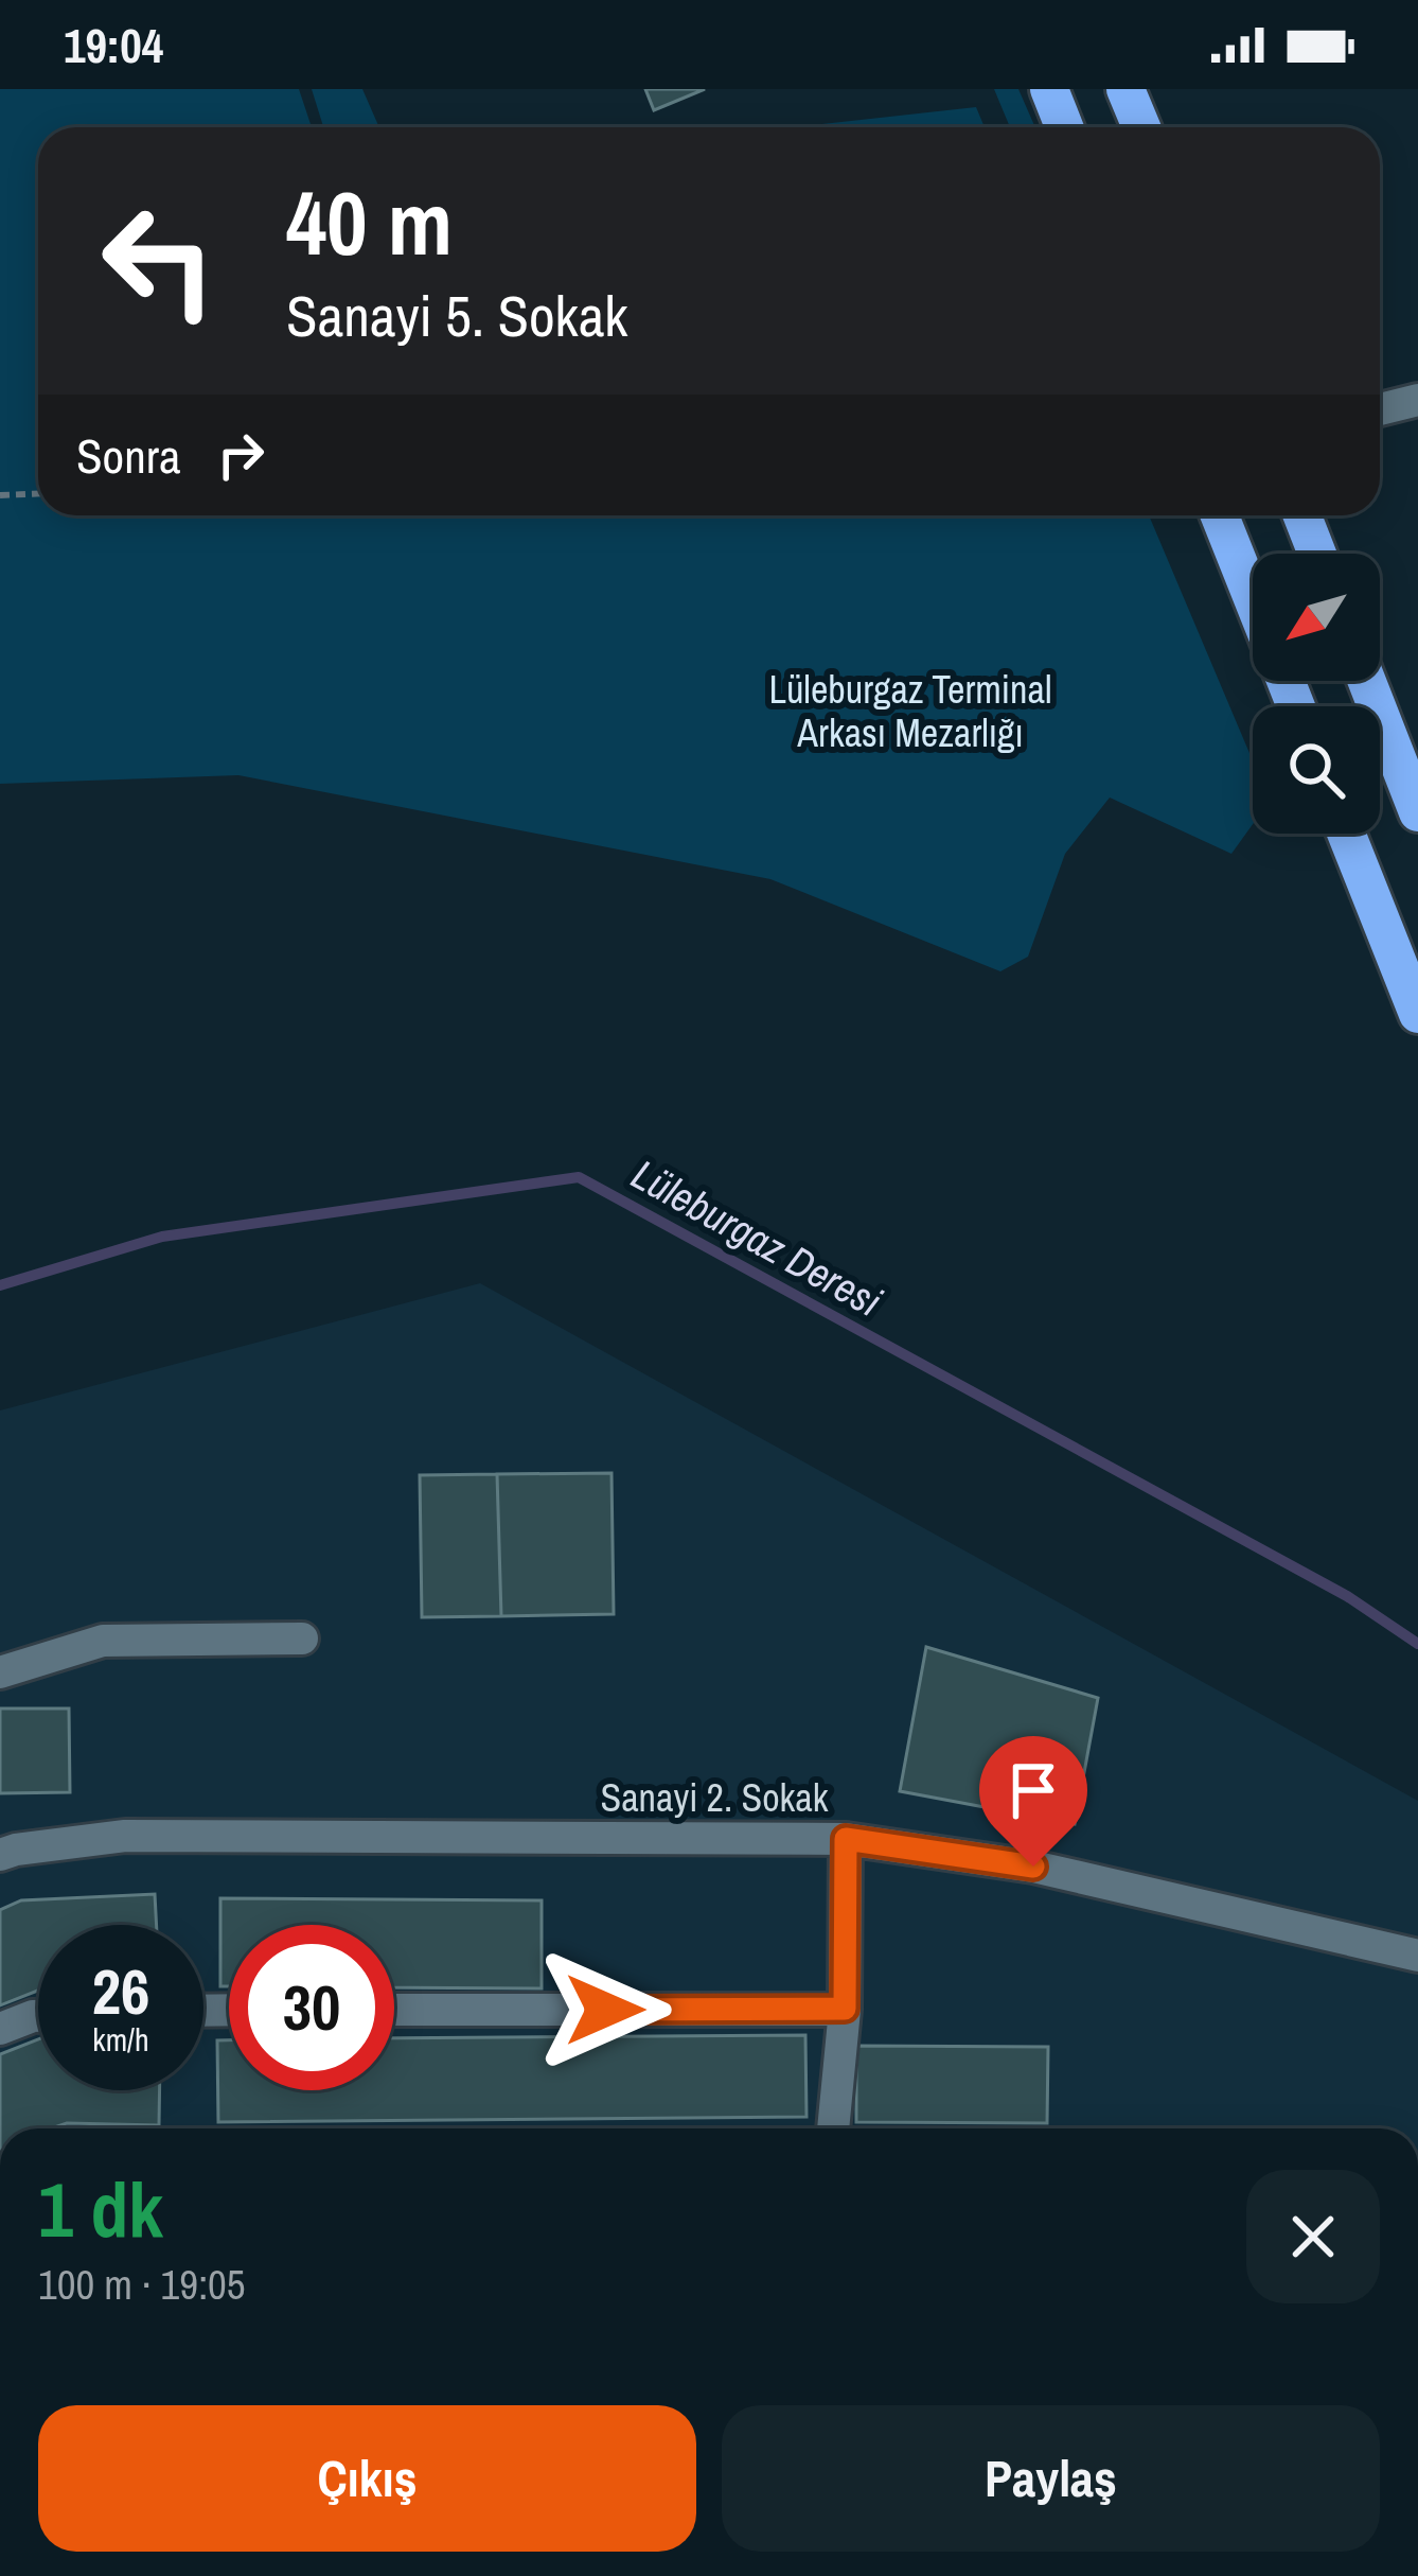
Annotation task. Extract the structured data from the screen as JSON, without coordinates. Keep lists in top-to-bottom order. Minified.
{"streets":{"street":["Sanayi 2. Sokak"]},"water":["Lüleburgaz Deresi"],"parks":["Lüleburgaz Terminal Arkası Mezarlığı"],"north":"bottom left","page":{"status":"19:04","turn":["40 m","Sanayi 5. Sokak"],"then":"Sonra","speed":"26 km/h","limit":"30","heading":["1 dk","100 m · 19:05"],"buttons":["Çıkış","Paylaş"]}}
